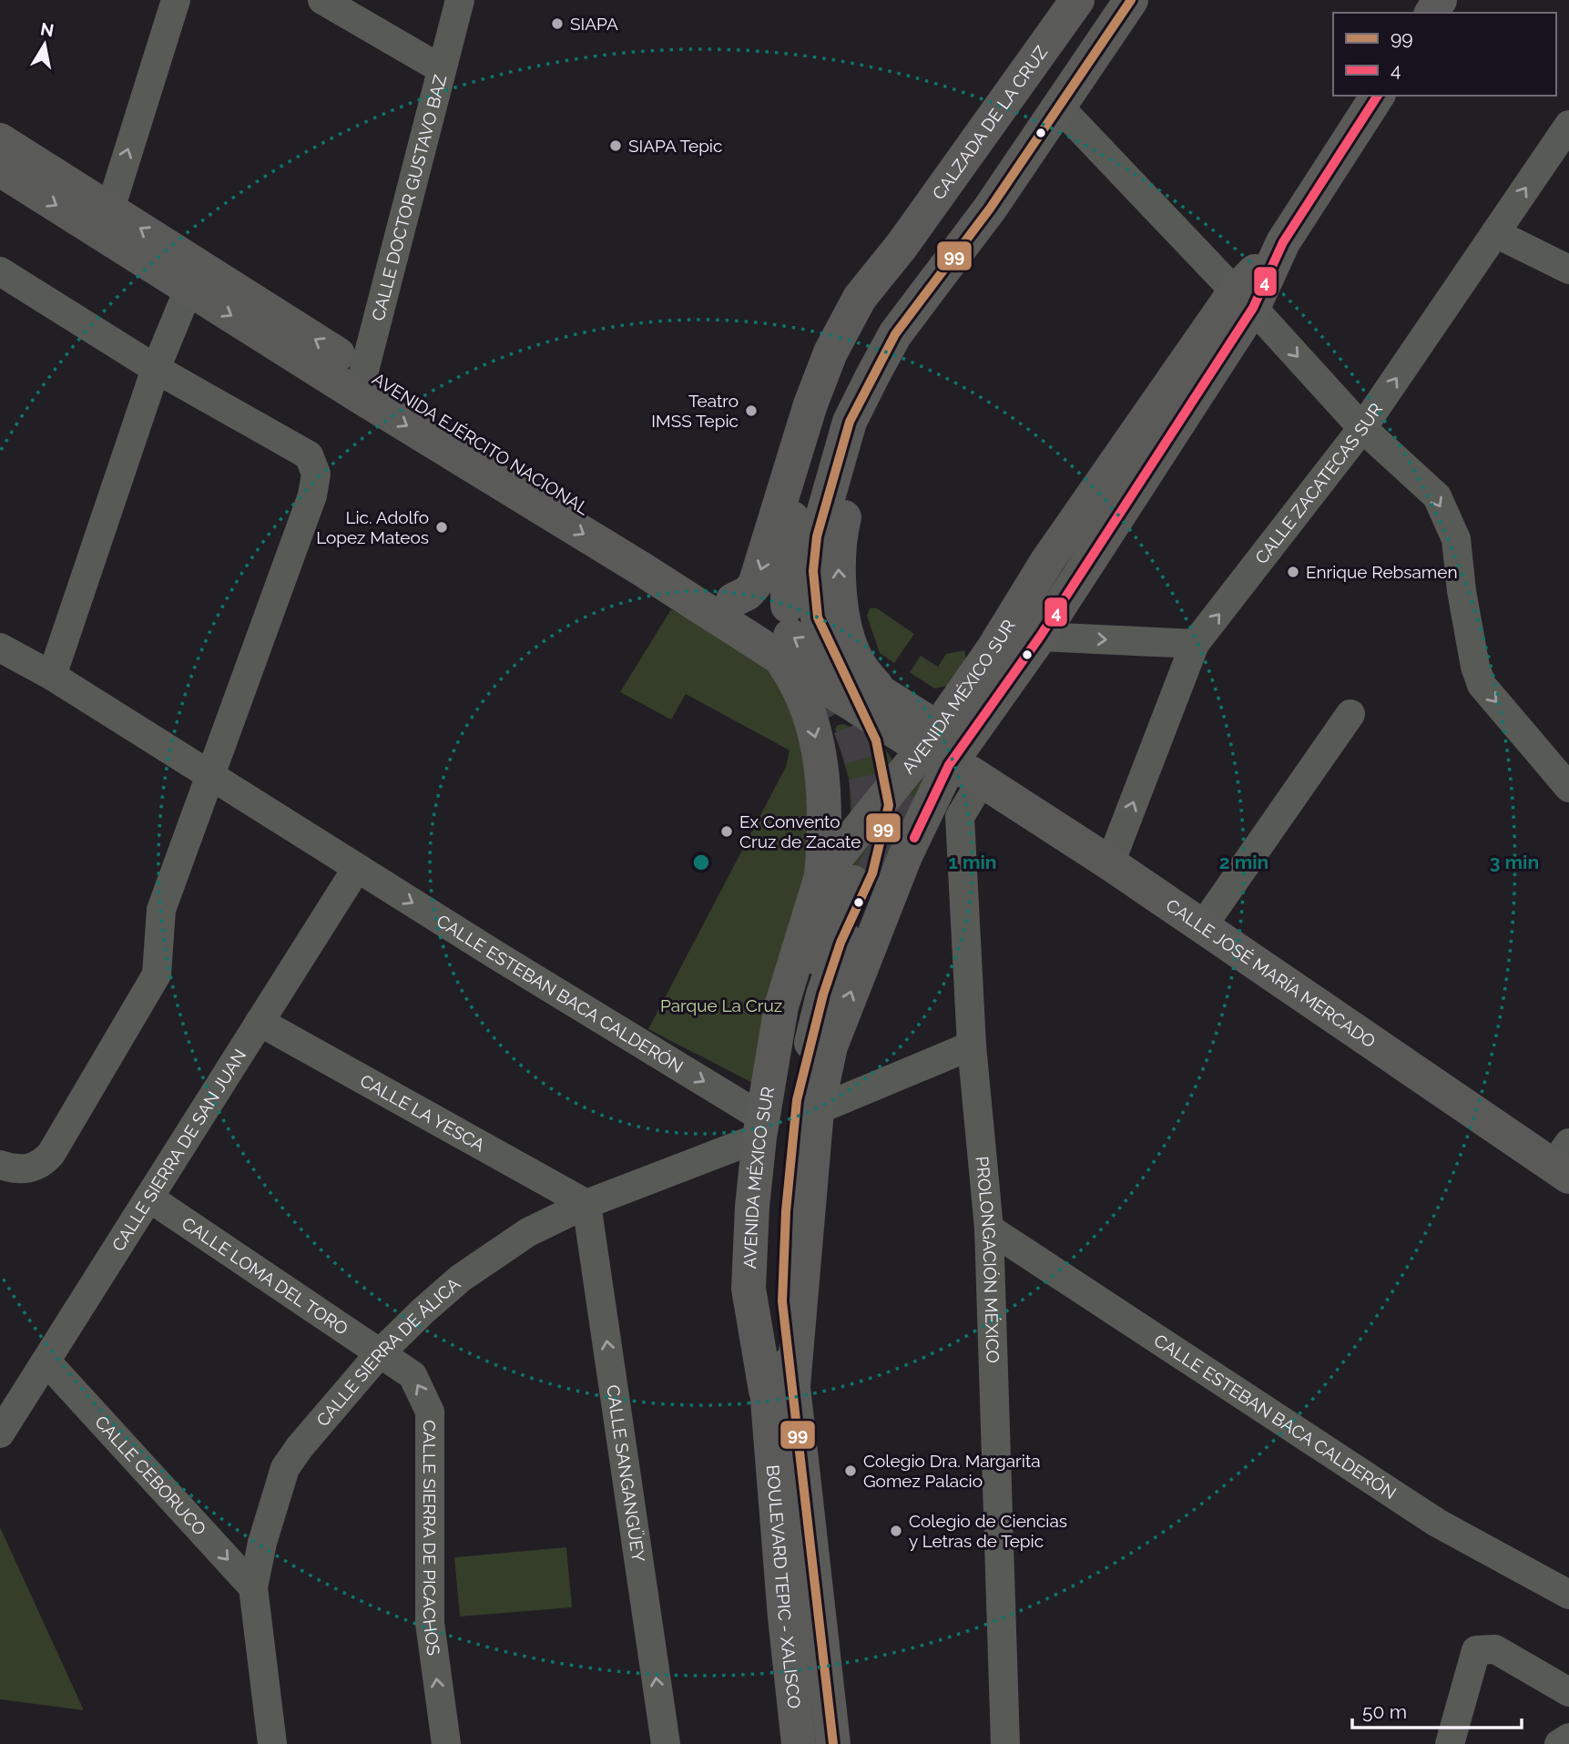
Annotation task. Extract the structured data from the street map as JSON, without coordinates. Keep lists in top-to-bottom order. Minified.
{"streets":{"main road":["CALZADA DE LA CRUZ","AVENIDA EJÉRCITO NACIONAL","AVENIDA MÉXICO SUR","CALLE JOSÉ MARÍA MERCADO","BOULEVARD TEPIC - XALISCO"],"street":["CALLE DOCTOR GUSTAVO BAZ","CALLE ZACATECAS SUR","CALLE ESTEBAN BACA CALDERÓN","CALLE LA YESCA","CALLE SIERRA DE SAN JUAN","PROLONGACIÓN MÉXICO","CALLE LOMA DEL TORO","CALLE SIERRA DE ÁLICA","CALLE SANGANGÜEY","CALLE CEBORUCO","CALLE SIERRA DE PICACHOS"]},"crossings":[["CALLE DOCTOR GUSTAVO BAZ","AVENIDA EJÉRCITO NACIONAL"],["AVENIDA EJÉRCITO NACIONAL","AVENIDA MÉXICO SUR"],["AVENIDA EJÉRCITO NACIONAL","CALLE JOSÉ MARÍA MERCADO"],["AVENIDA EJÉRCITO NACIONAL","PROLONGACIÓN MÉXICO"],["CALLE ZACATECAS SUR","CALLE JOSÉ MARÍA MERCADO"],["AVENIDA MÉXICO SUR","CALLE JOSÉ MARÍA MERCADO"],["AVENIDA MÉXICO SUR","CALLE ESTEBAN BACA CALDERÓN"],["AVENIDA MÉXICO SUR","PROLONGACIÓN MÉXICO"],["AVENIDA MÉXICO SUR","CALLE SIERRA DE ÁLICA"],["AVENIDA MÉXICO SUR","BOULEVARD TEPIC - XALISCO"],["CALLE JOSÉ MARÍA MERCADO","PROLONGACIÓN MÉXICO"],["CALLE ESTEBAN BACA CALDERÓN","CALLE SIERRA DE SAN JUAN"],["CALLE ESTEBAN BACA CALDERÓN","PROLONGACIÓN MÉXICO"],["CALLE ESTEBAN BACA CALDERÓN","CALLE SIERRA DE ÁLICA"],["CALLE LA YESCA","CALLE SIERRA DE SAN JUAN"],["CALLE LA YESCA","CALLE SIERRA DE ÁLICA"],["CALLE LA YESCA","CALLE SANGANGÜEY"],["CALLE SIERRA DE SAN JUAN","CALLE LOMA DEL TORO"],["CALLE SIERRA DE SAN JUAN","CALLE CEBORUCO"],["CALLE LOMA DEL TORO","CALLE SIERRA DE ÁLICA"],["CALLE LOMA DEL TORO","CALLE SIERRA DE PICACHOS"],["CALLE SIERRA DE ÁLICA","CALLE SANGANGÜEY"],["CALLE SIERRA DE ÁLICA","CALLE CEBORUCO"],["CALLE SIERRA DE ÁLICA","CALLE SIERRA DE PICACHOS"]],"one_way":["CALLE ZACATECAS SUR","CALLE SANGANGÜEY","CALLE CEBORUCO","CALLE SIERRA DE PICACHOS"],"parks":["Parque La Cruz"],"places":["SIAPA","SIAPA Tepic","Teatro IMSS Tepic","Lic. Adolfo Lopez Mateos","Enrique Rebsamen","Ex Convento Cruz de Zacate","Colegio Dra. Margarita Gomez Palacio","Colegio de Ciencias y Letras de Tepic"],"lines":["transit line 99","transit line 4"],"legend":["99","4"],"scale_bar":"50 m","north":"top","rings":["1 min","2 min","3 min"]}
